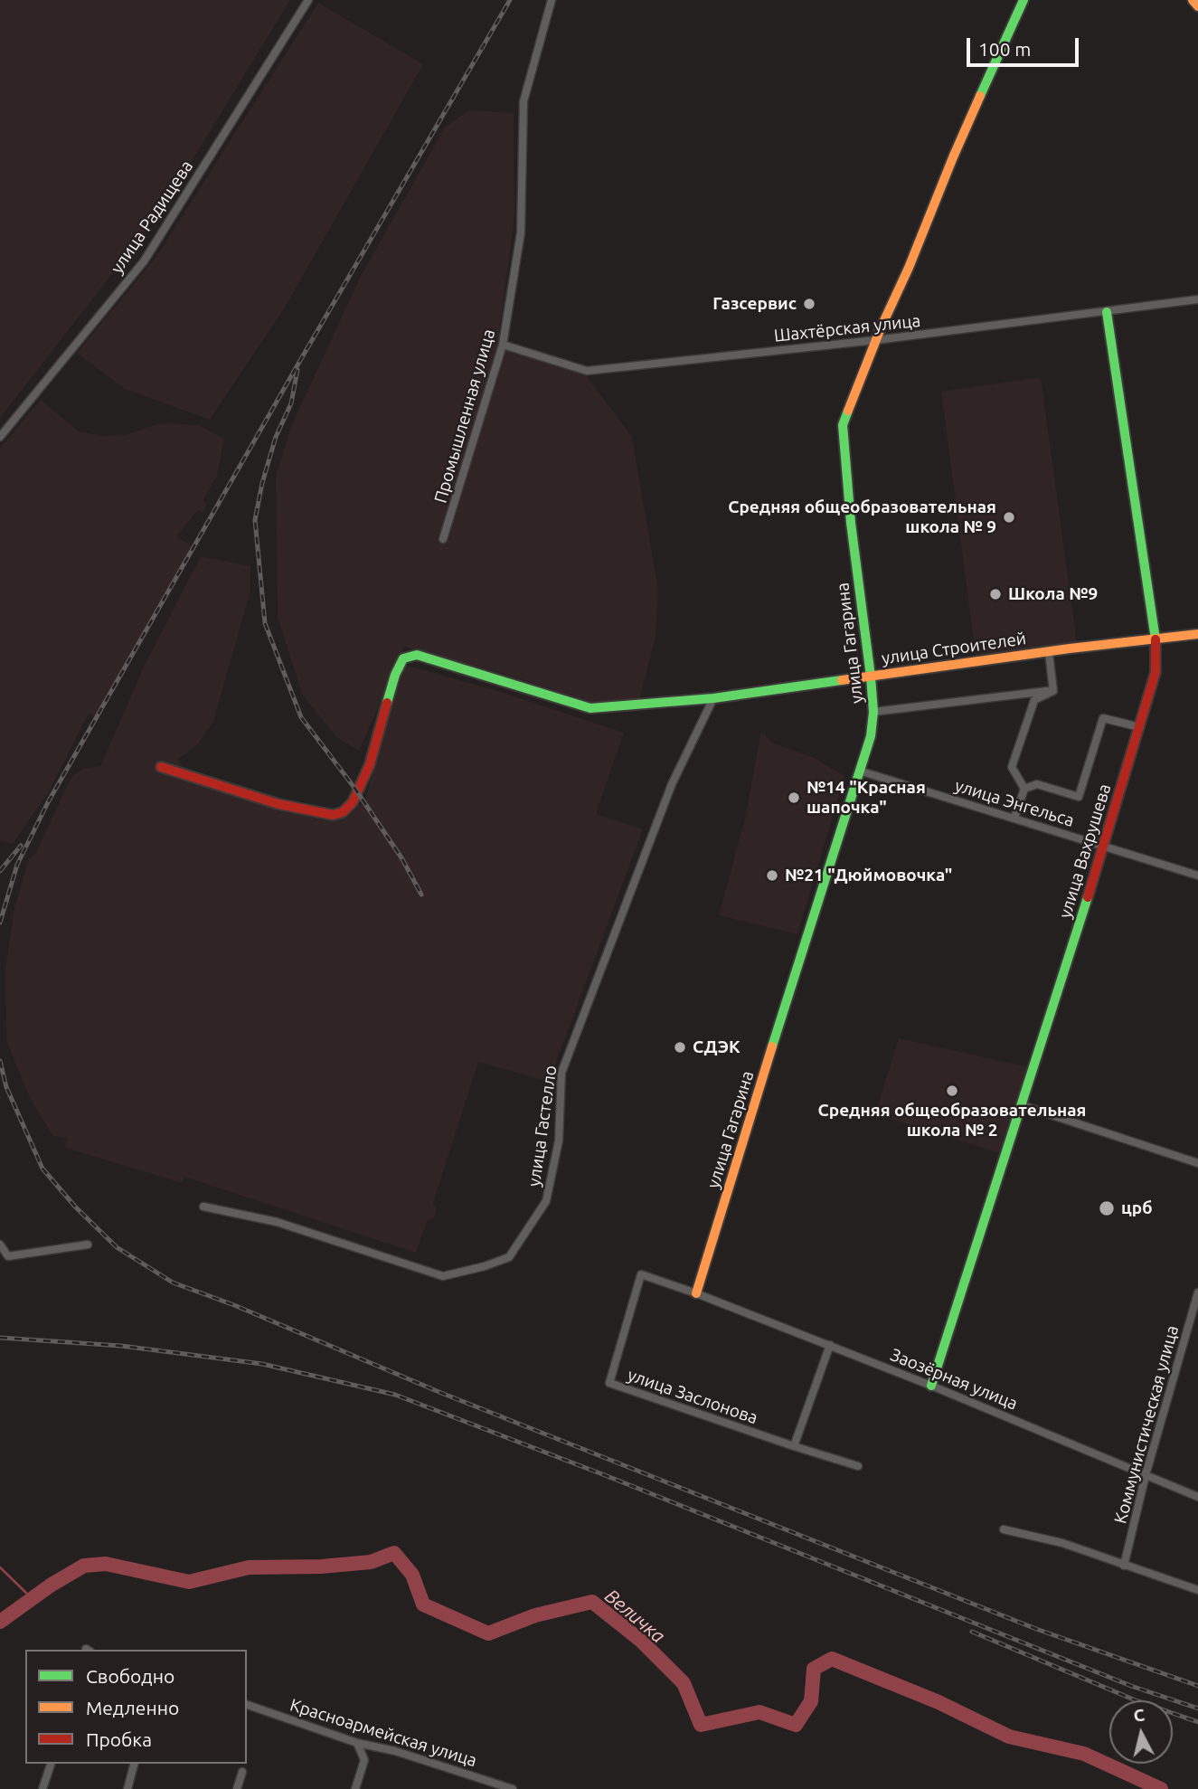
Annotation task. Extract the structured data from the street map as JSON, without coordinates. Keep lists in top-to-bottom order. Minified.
{"streets":{"street":["улица Радищева","Шахтёрская улица","Промышленная улица","улица Гагарина","улица Строителей","улица Энгельса","улица Вахрушева","улица Гастелло","Заозёрная улица","улица Заслонова","Коммунистическая улица","Красноармейская улица"]},"crossings":[["Шахтёрская улица","Промышленная улица"],["Шахтёрская улица","улица Гагарина"],["Шахтёрская улица","улица Вахрушева"],["улица Гагарина","улица Строителей"],["улица Гагарина","улица Энгельса"],["улица Гагарина","Заозёрная улица"],["улица Гагарина","улица Заслонова"],["улица Строителей","улица Вахрушева"],["улица Строителей","улица Гастелло"],["улица Энгельса","улица Вахрушева"],["улица Вахрушева","Заозёрная улица"],["Заозёрная улица","улица Заслонова"],["Заозёрная улица","Коммунистическая улица"]],"water":["Величка"],"places":["Газсервис","Средняя общеобразовательная школа № 9","Школа №9","№14 \"Красная шапочка\"","№21 \"Дюймовочка\"","СДЭК","Средняя общеобразовательная школа № 2","црб"],"legend":["Свободно","Медленно","Пробка"],"scale_bar":"100 m","north":"top"}
